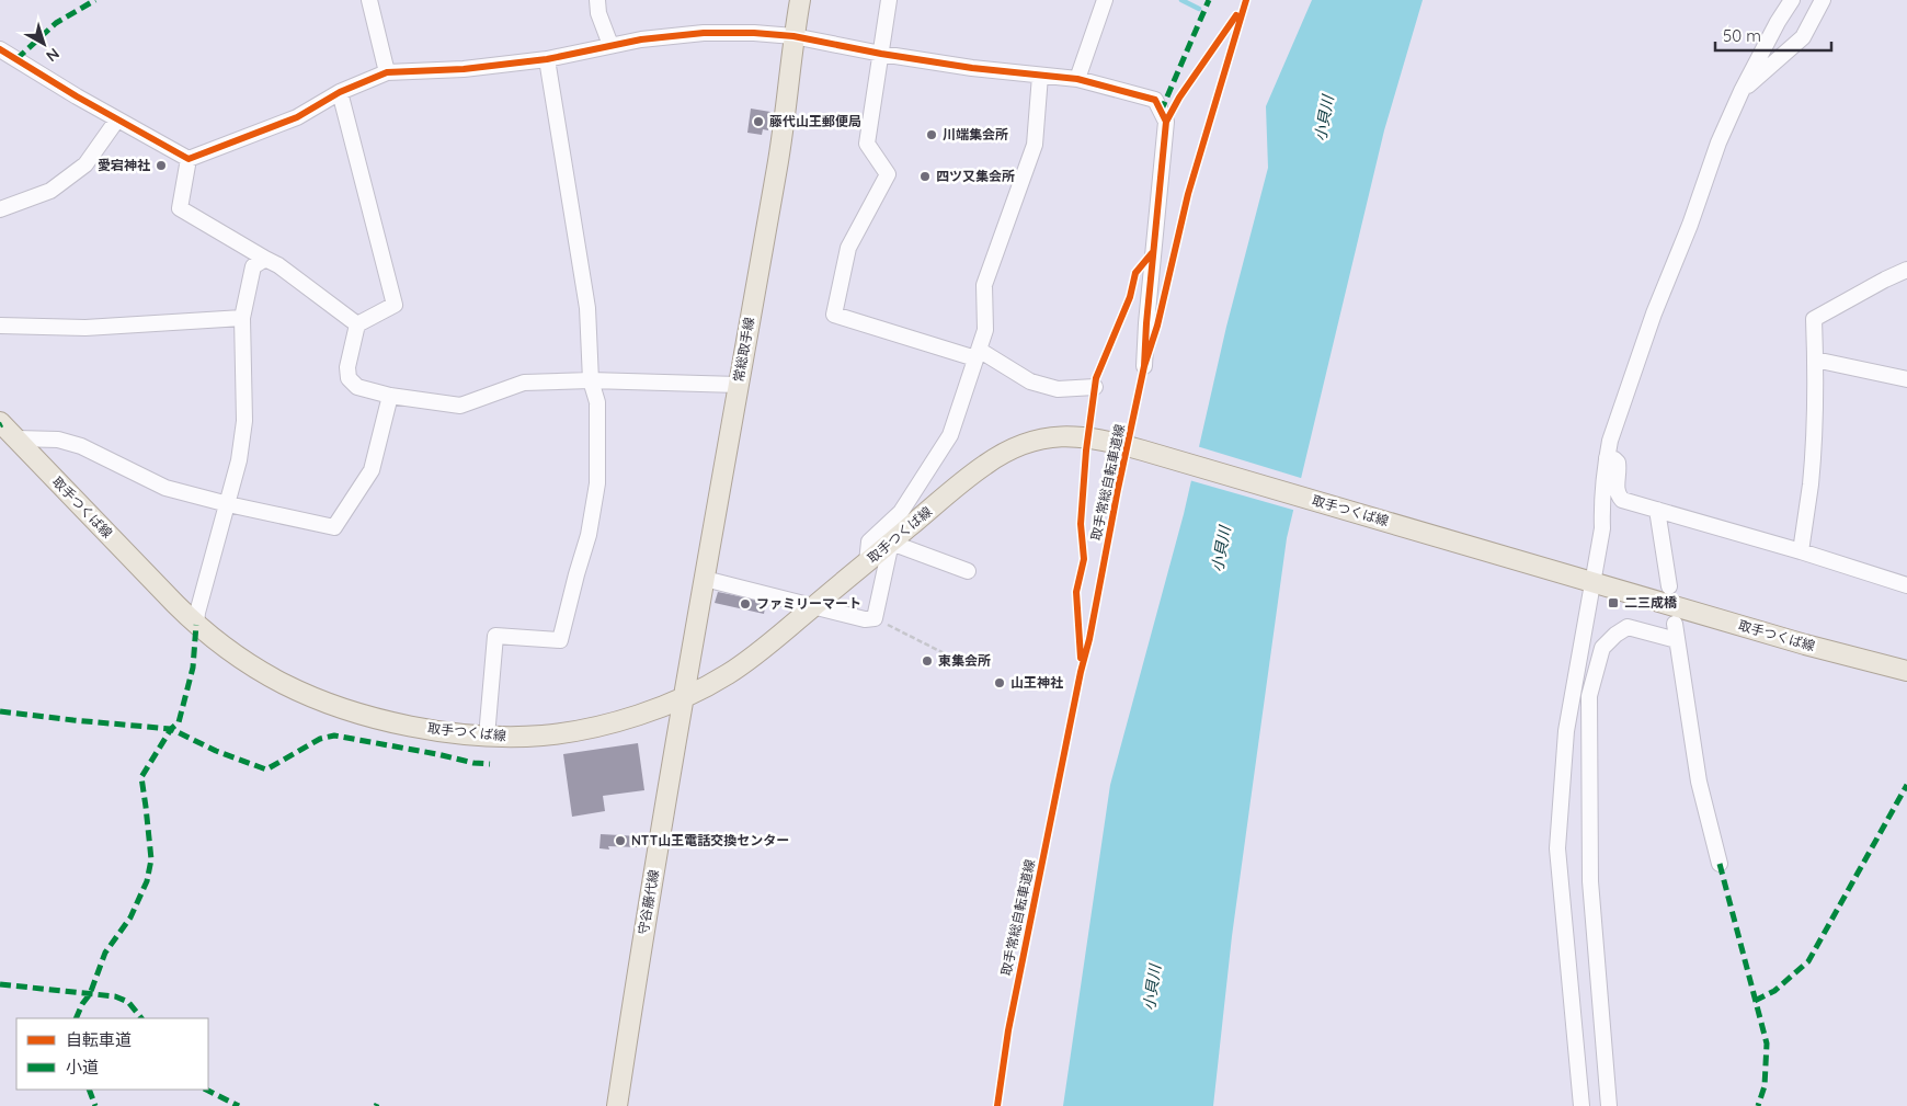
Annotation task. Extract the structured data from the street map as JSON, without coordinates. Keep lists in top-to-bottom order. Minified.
{"streets":{"main road":["常総取手線","取手つくば線","守谷藤代線"],"cycle path":["取手常総自転車道線"]},"crossings":[["常総取手線","取手つくば線"],["常総取手線","守谷藤代線"],["取手つくば線","守谷藤代線"]],"water":["小貝川"],"places":{"other":["藤代山王郵便局","川端集会所","愛宕神社","四ツ又集会所","ファミリーマート","東集会所","山王神社","NTT山王電話交換センター"],"transit":["二三成橋"]},"legend":["自転車道","小道"],"scale_bar":"50 m","north":"bottom right"}
